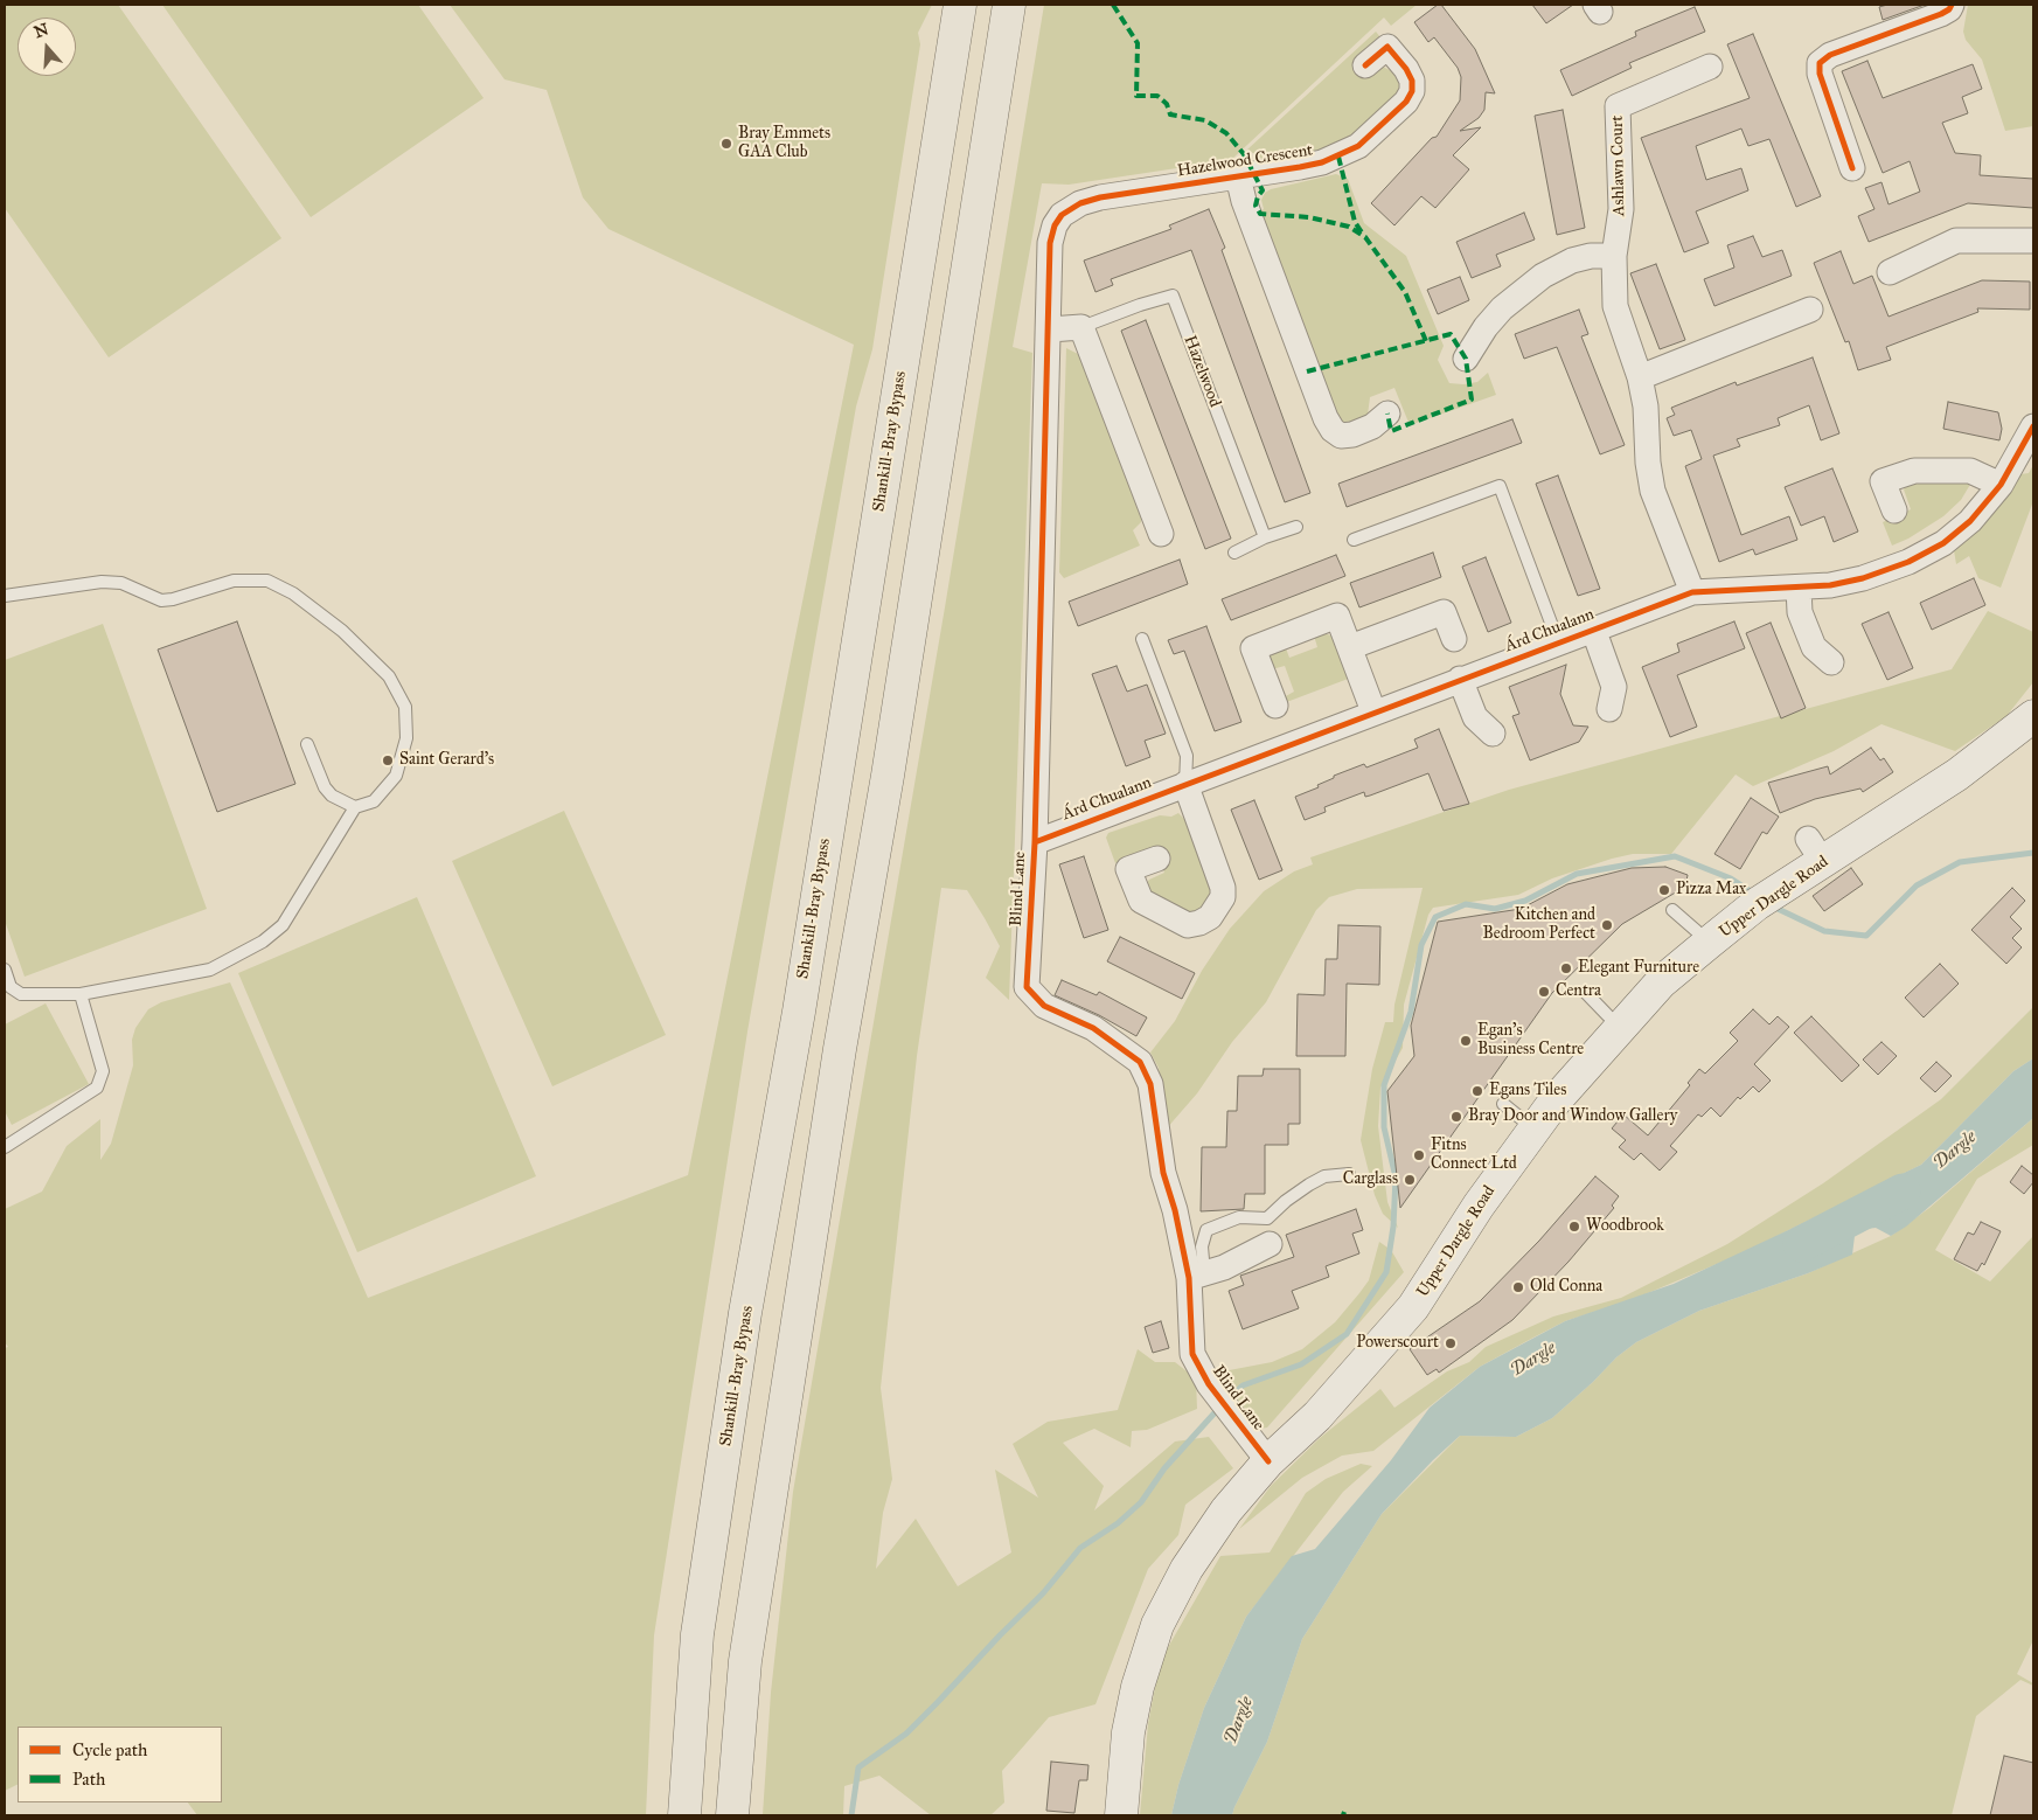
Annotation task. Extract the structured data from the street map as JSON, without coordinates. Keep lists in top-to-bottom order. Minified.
{"streets":{"highway":["Shankill-Bray Bypass"],"main road":["Upper Dargle Road"],"street":["Hazelwood Crescent","Ashlawn Court","Hazelwood","Árd Chualann","Blind Lane"]},"crossings":[["Hazelwood Crescent","Blind Lane"],["Ashlawn Court","Árd Chualann"],["Hazelwood","Blind Lane"],["Árd Chualann","Blind Lane"],["Blind Lane","Upper Dargle Road"]],"water":["Dargle"],"places":["Bray Emmets GAA Club","Saint Gerard's","Pizza Max","Kitchen and Bedroom Perfect","Elegant Furniture","Centra","Egan's Business Centre","Egans Tiles","Bray Door and Window Gallery","Fitns Connect Ltd","Carglass","Woodbrook","Old Conna","Powerscourt"],"legend":["Cycle path","Path"],"north":"top"}
